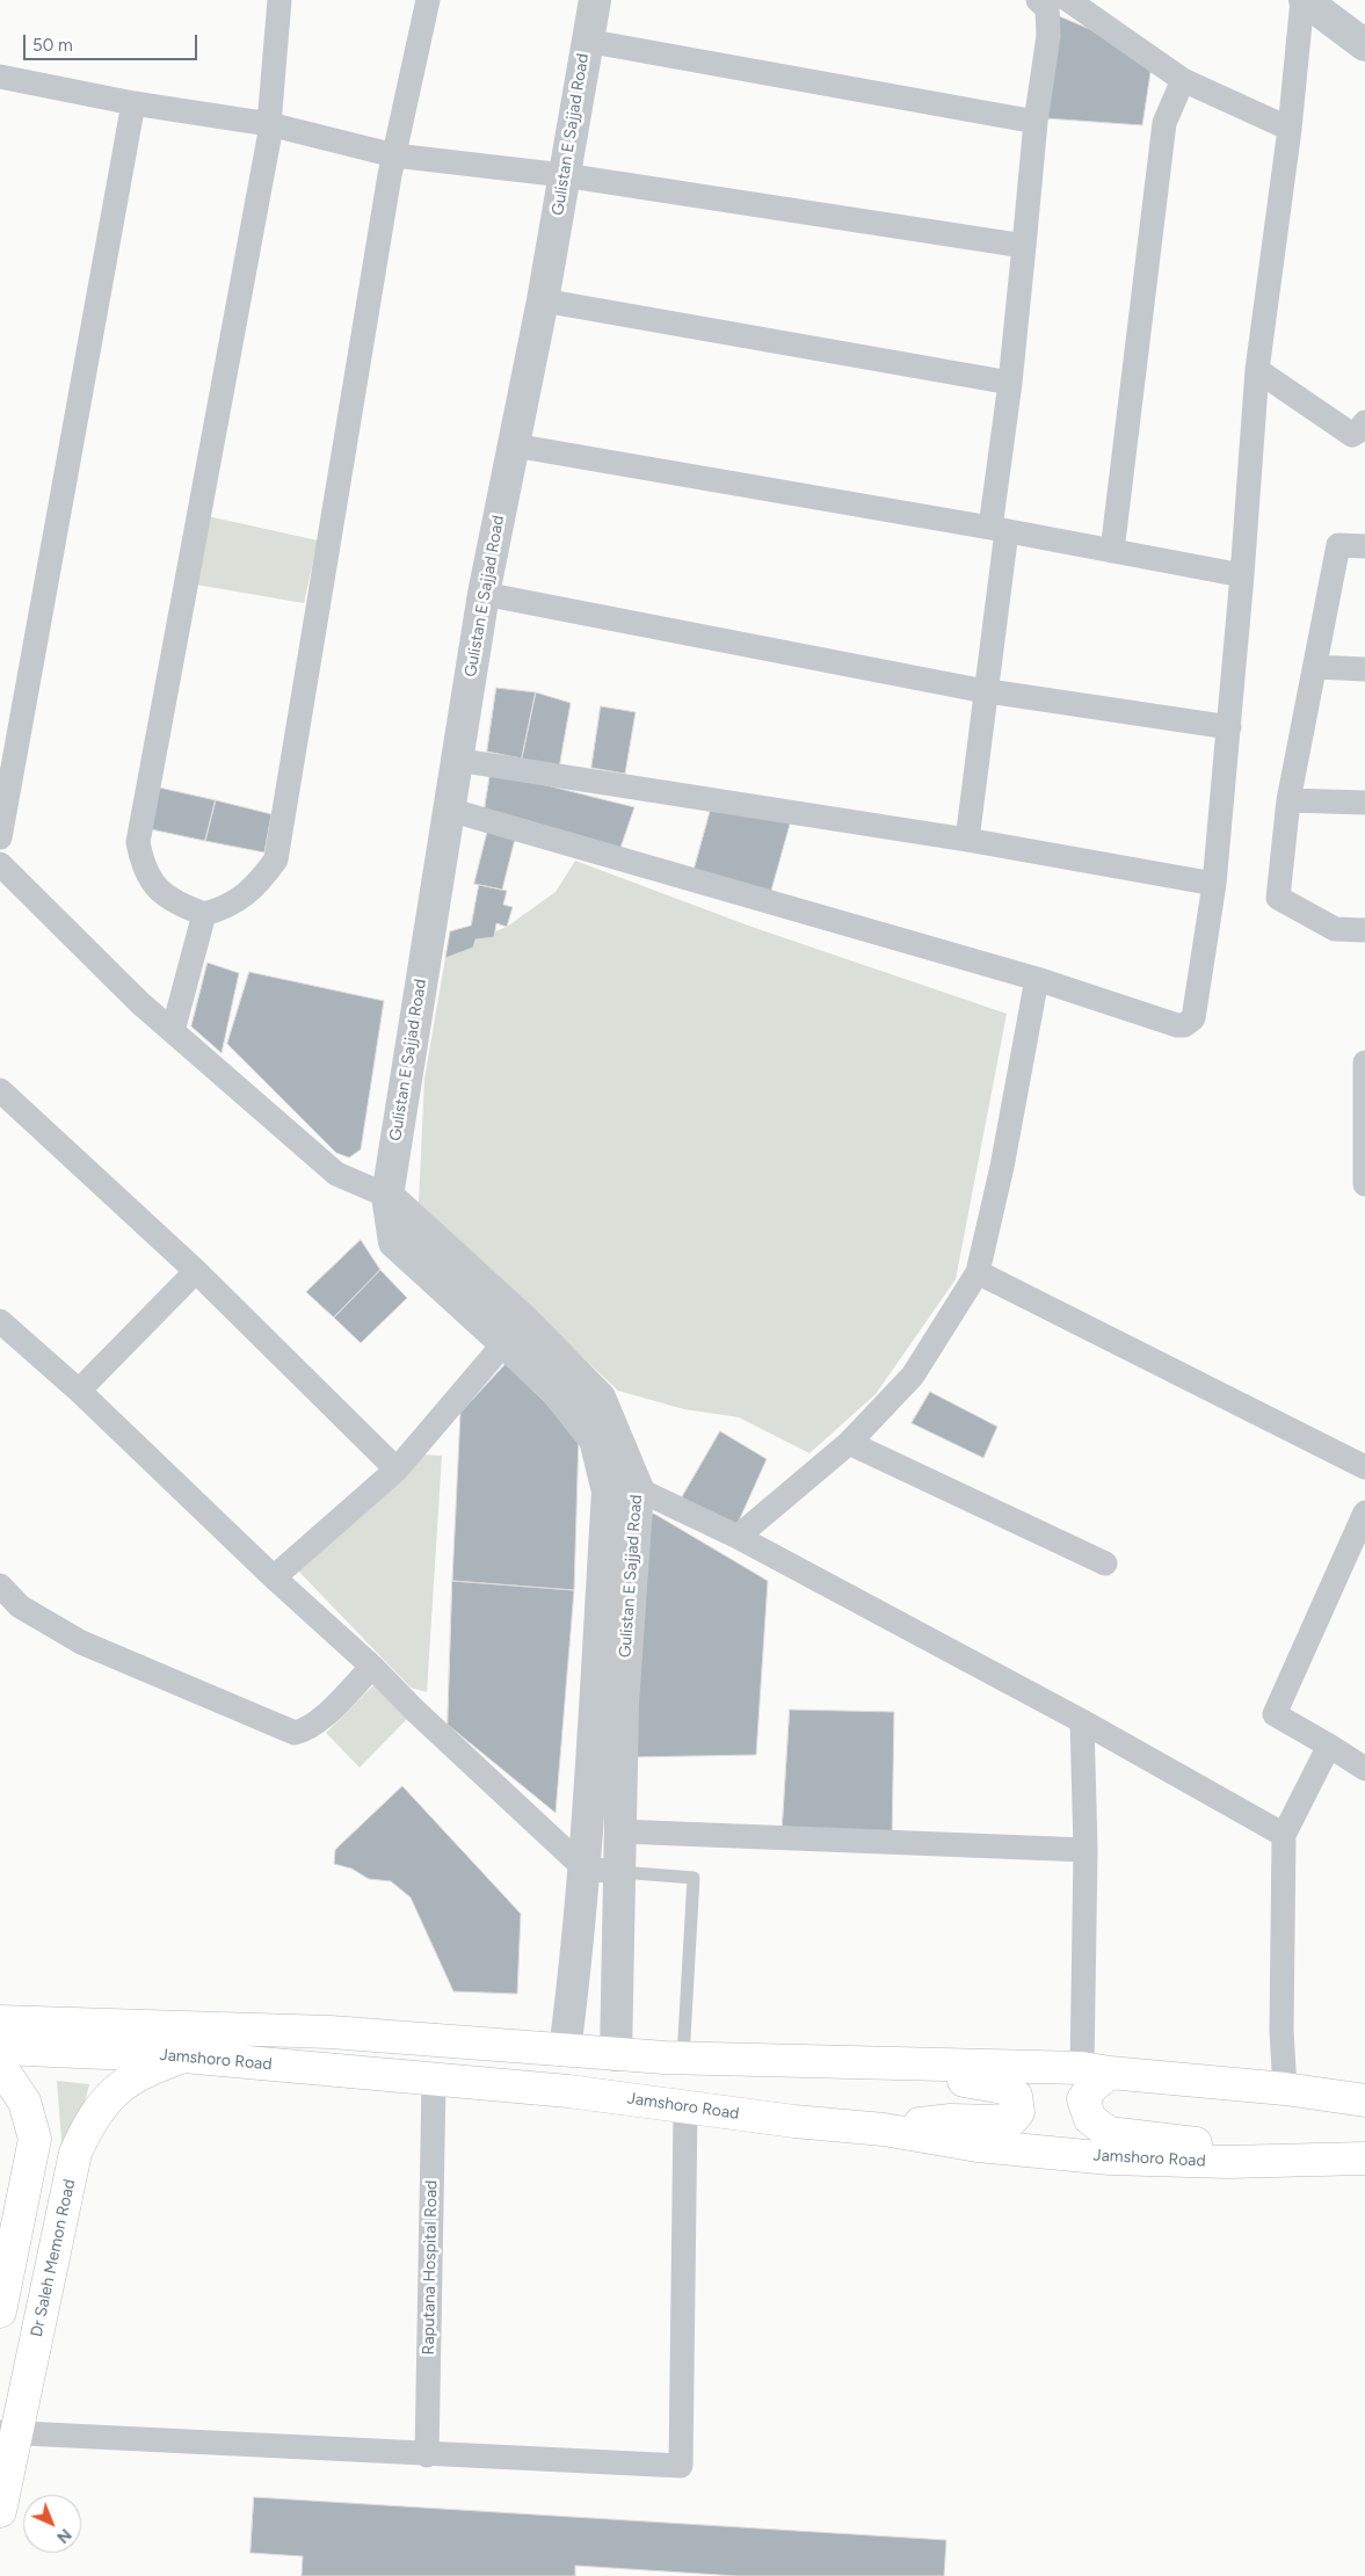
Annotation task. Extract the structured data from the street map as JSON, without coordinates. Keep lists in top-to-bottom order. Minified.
{"streets":{"main road":["Jamshoro Road","Dr Saleh Memon Road"],"street":["Gulistan E Sajjad Road","Raputana Hospital Road"]},"crossings":[["Gulistan E Sajjad Road","Jamshoro Road"],["Jamshoro Road","Dr Saleh Memon Road"],["Jamshoro Road","Raputana Hospital Road"]],"scale_bar":"50 m","north":"bottom right"}
